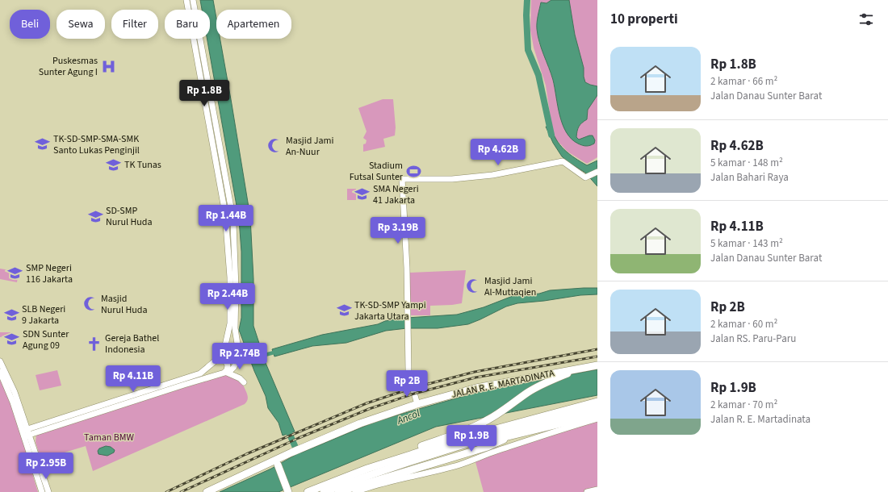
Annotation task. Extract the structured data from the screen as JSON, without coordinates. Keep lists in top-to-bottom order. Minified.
{"streets":{"highway":["JALAN R. E. MARTADINATA"]},"water":["Ancol"],"parks":["Taman BMW"],"places":{"hospital":["Puskesmas Sunter Agung I"],"school or university":["TK-SD-SMP-SMA-SMK Santo Lukas Penginjil","TK Tunas","SMA Negeri 41 Jakarta","SD-SMP Nurul Huda","SMP Negeri 116 Jakarta","TK-SD-SMP Yampi Jakarta Utara","SLB Negeri 9 Jakarta","SDN Sunter Agung 09"],"mosque":["Masjid Jami An-Nuur","Masjid Jami Al-Muttaqien","Masjid Nurul Huda"],"sports":["Stadium Futsal Sunter"],"church":["Gereja Bathel Indonesia"]},"page":{"heading":"10 properti","chip":["Beli","Sewa","Filter","Baru","Apartemen"],"list":[{"name":"Rp 1.8B","note":"2 kamar · 66 m² · Jalan Danau Sunter Barat"},{"name":"Rp 4.62B","note":"5 kamar · 148 m² · Jalan Bahari Raya"},{"name":"Rp 4.11B","note":"5 kamar · 143 m² · Jalan Danau Sunter Barat"},{"name":"Rp 2B","note":"2 kamar · 60 m² · Jalan RS. Paru-Paru"},{"name":"Rp 1.9B","note":"2 kamar · 70 m² · Jalan R. E. Martadinata"}],"price":["Rp 1.8B","Rp 4.62B","Rp 1.44B","Rp 3.19B","Rp 2.44B","Rp 2.74B","Rp 4.11B","Rp 2B","Rp 1.9B","Rp 2.95B"]}}
